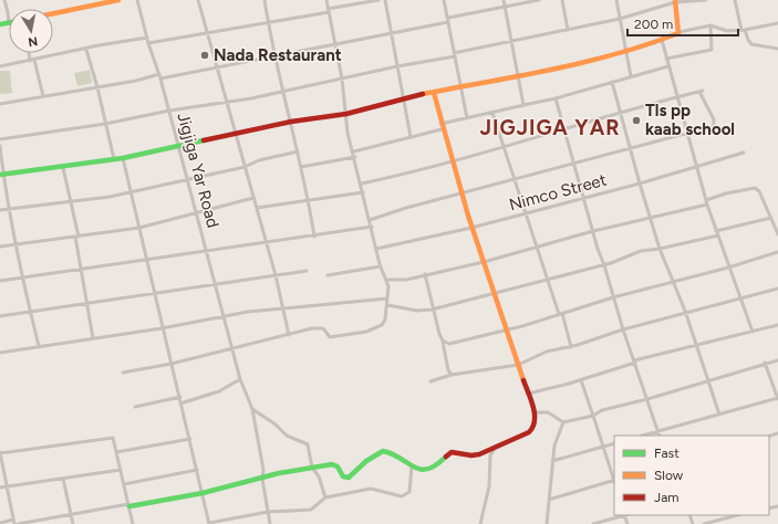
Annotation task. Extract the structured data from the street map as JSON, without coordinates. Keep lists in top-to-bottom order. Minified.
{"streets":{"street":["Jigjiga Yar Road","Nimco Street"]},"districts":["JIGJIGA YAR"],"places":["Nada Restaurant","Tls pp kaab school"],"legend":["Fast","Slow","Jam"],"scale_bar":"200 m","north":"bottom"}
